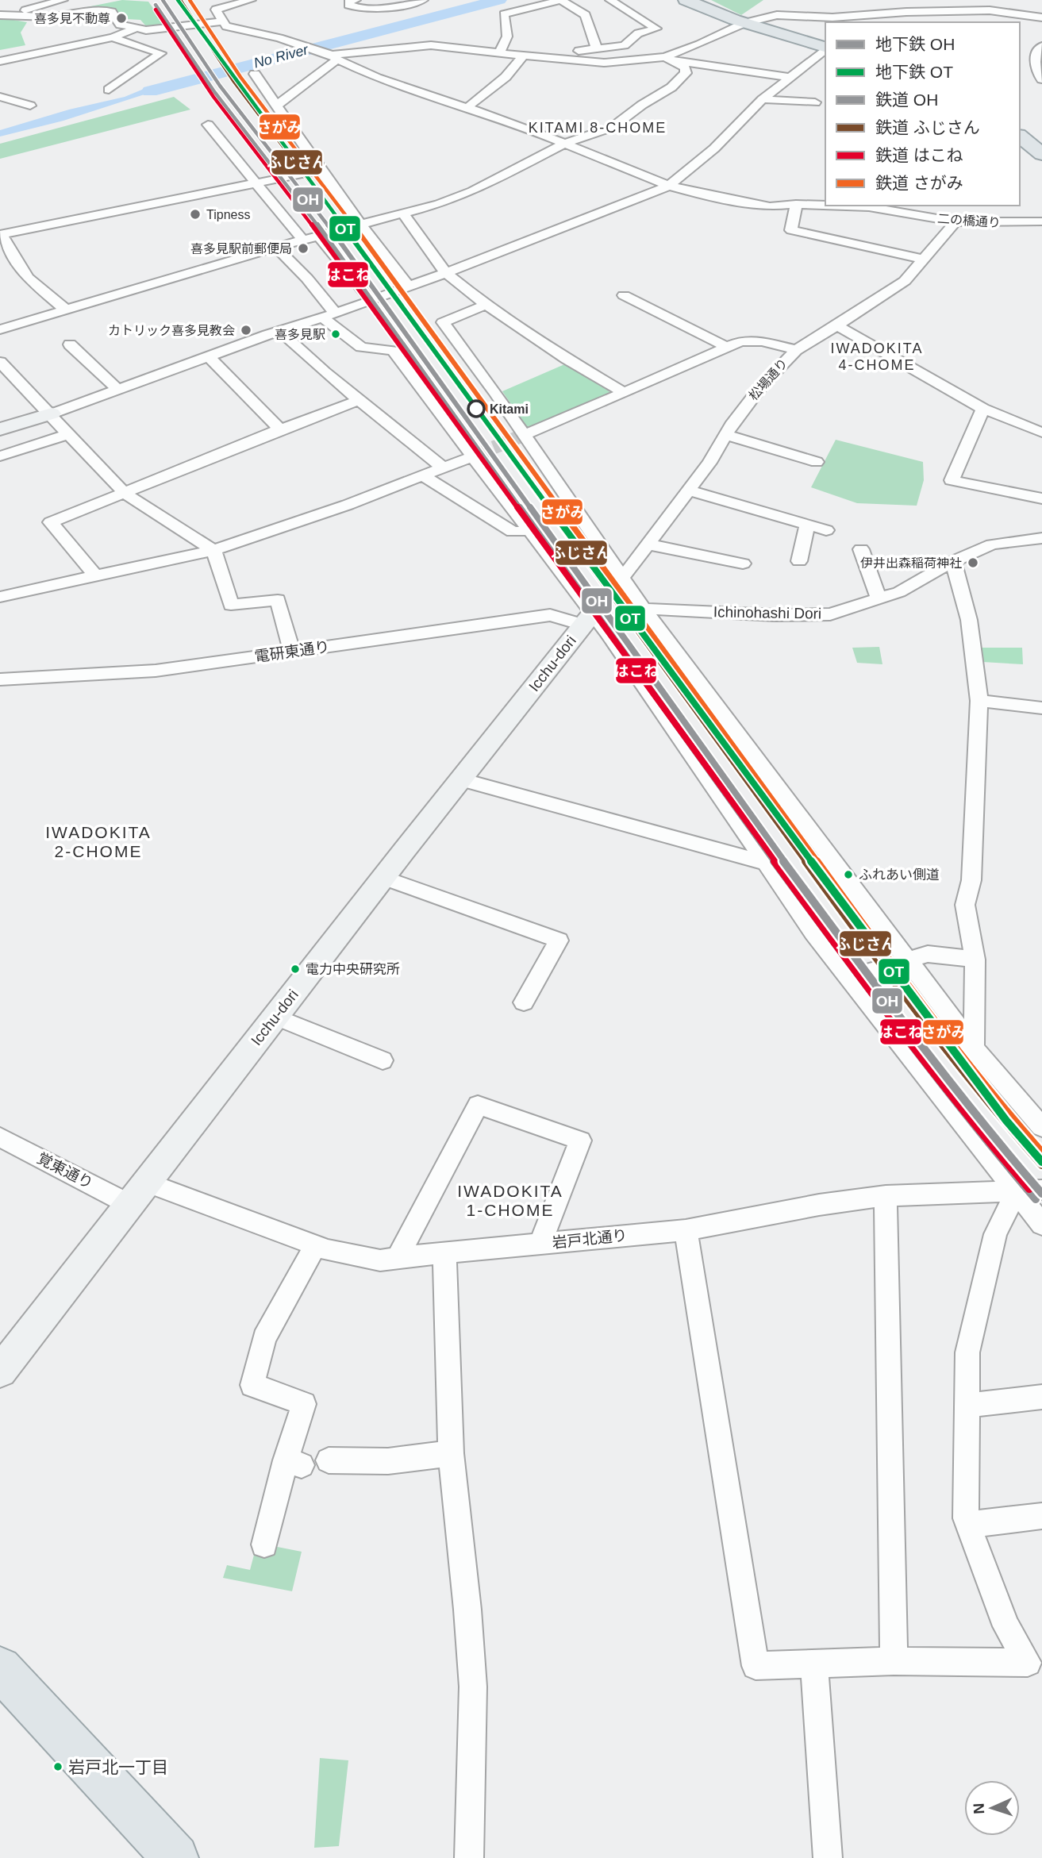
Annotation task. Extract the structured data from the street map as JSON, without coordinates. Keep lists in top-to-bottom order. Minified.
{"streets":{"street":["二の橋通り","松場通り","Ichinohashi Dori","電研東通り","Icchu-dori","覚東通り","岩戸北通り"]},"crossings":[["二の橋通り","松場通り"],["電研東通り","Icchu-dori"],["Icchu-dori","覚東通り"],["Icchu-dori","岩戸北通り"]],"districts":["KITAMI 8-CHOME","IWADOKITA 4-CHOME","IWADOKITA 2-CHOME","IWADOKITA 1-CHOME"],"water":["No River"],"places":["喜多見不動尊","Tipness","喜多見駅前郵便局","カトリック喜多見教会","喜多見駅","Kitami","伊井出森稲荷神社","ふれあい側道","電力中央研究所","岩戸北一丁目"],"lines":["metro line OH","metro line OT","rail line ふじさん","rail line さがみ","rail line OH","rail line はこね"],"legend":["地下鉄 OH","地下鉄 OT","鉄道 OH","鉄道 ふじさん","鉄道 はこね","鉄道 さがみ"],"north":"left"}
